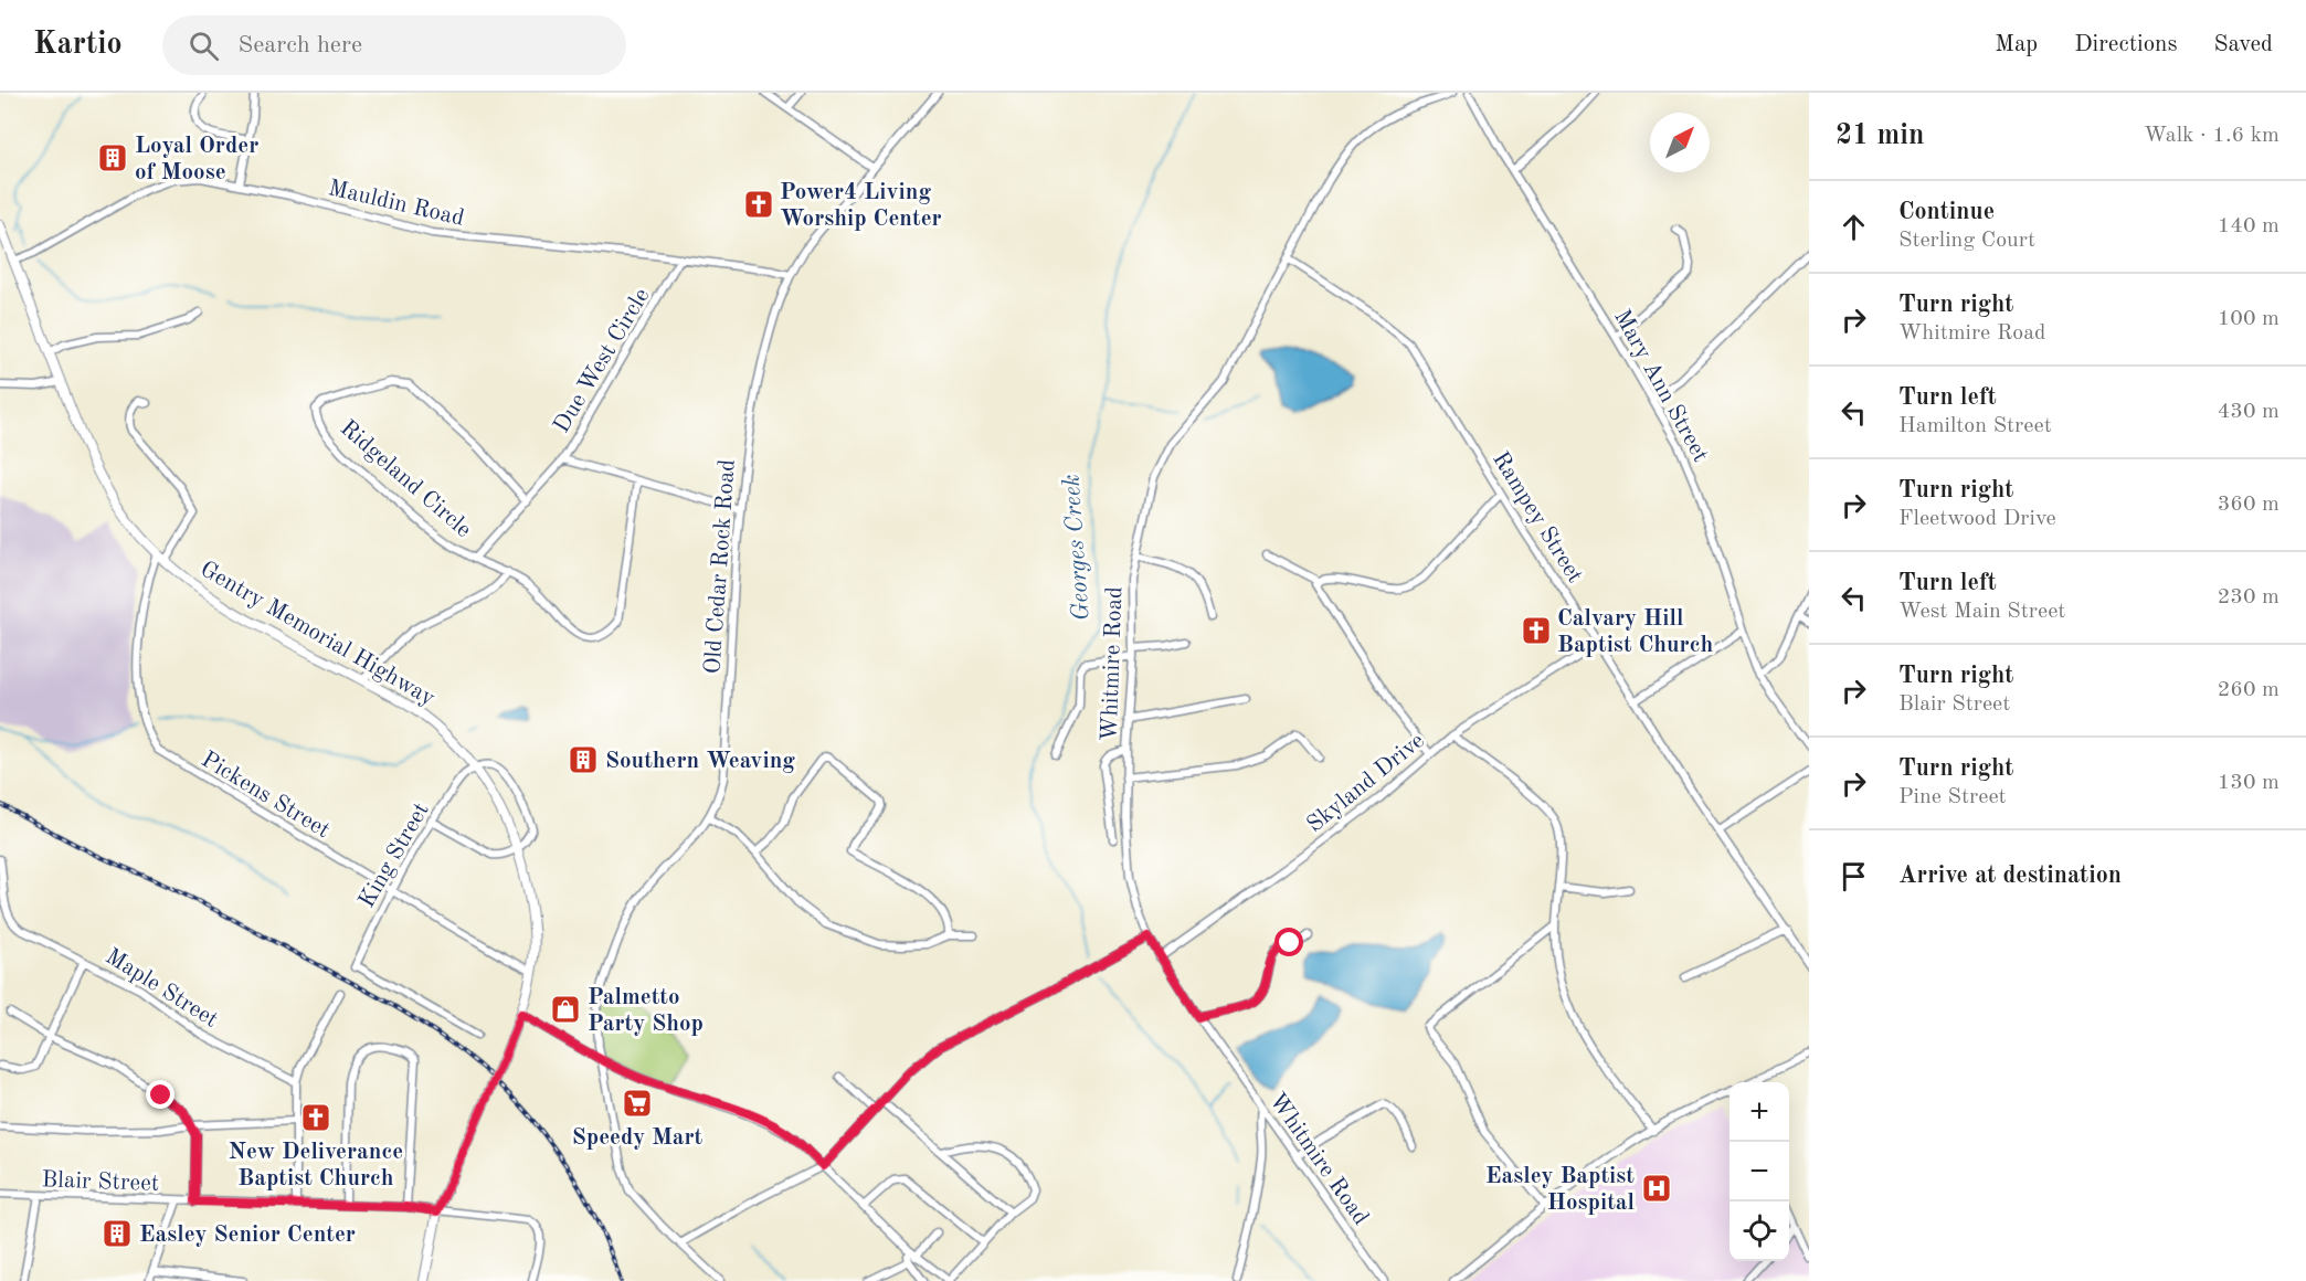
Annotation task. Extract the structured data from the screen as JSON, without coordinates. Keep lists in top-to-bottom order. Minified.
{"streets":{"main road":["Gentry Memorial Highway"],"street":["Mauldin Road","Due West Circle","Mary Ann Street","Ridgeland Circle","Rampey Street","Old Cedar Rock Road","Whitmire Road","Skyland Drive","Pickens Street","King Street","Maple Street","Blair Street"]},"crossings":[["Mauldin Road","Due West Circle"],["Mauldin Road","Old Cedar Rock Road"],["Mauldin Road","Gentry Memorial Highway"],["Due West Circle","Ridgeland Circle"],["Due West Circle","Old Cedar Rock Road"],["Rampey Street","Whitmire Road"],["Rampey Street","Skyland Drive"],["Gentry Memorial Highway","Pickens Street"],["Gentry Memorial Highway","King Street"],["Gentry Memorial Highway","Blair Street"],["Whitmire Road","Skyland Drive"],["Pickens Street","King Street"]],"water":["Georges Creek"],"places":{"building":["Loyal Order of Moose","Southern Weaving","Easley Senior Center"],"church":["Power4 Living Worship Center","Calvary Hill Baptist Church","New Deliverance Baptist Church"],"shop":["Palmetto Party Shop"],"supermarket":["Speedy Mart"],"hospital":["Easley Baptist Hospital"]},"north":"top right","page":{"header":"Kartio","search":"Search here","nav":["Map","Directions","Saved"],"heading":["21 min","Walk · 1.6 km"],"list":[["Continue","Sterling Court","140 m"],["Turn right","Whitmire Road","100 m"],["Turn left","Hamilton Street","430 m"],["Turn right","Fleetwood Drive","360 m"],["Turn left","West Main Street","230 m"],["Turn right","Blair Street","260 m"],["Turn right","Pine Street","130 m"],"Arrive at destination"],"map_buttons":["+","−"]}}
